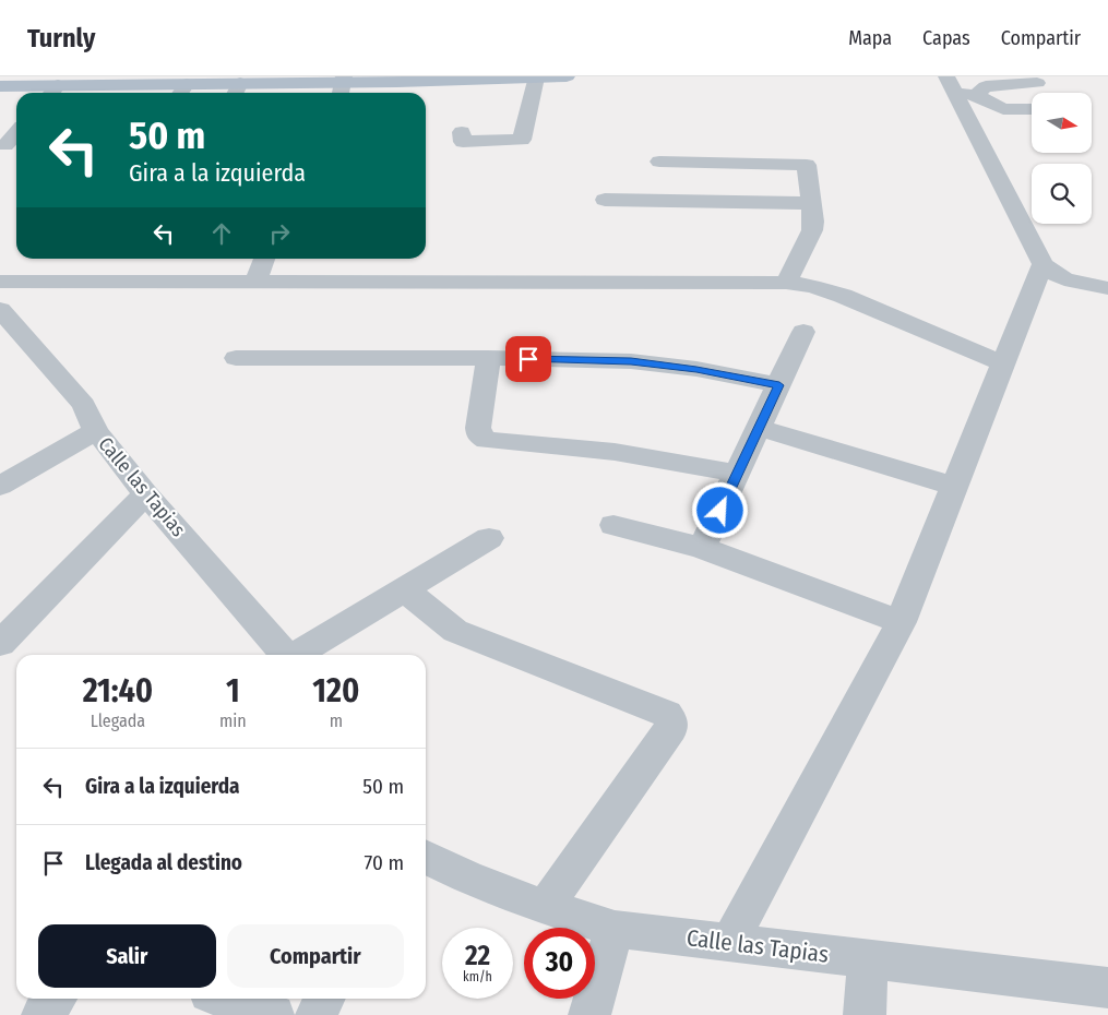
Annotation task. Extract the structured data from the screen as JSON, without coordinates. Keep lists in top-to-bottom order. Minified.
{"streets":{"street":["Calle las Tapias"]},"north":"right","page":{"header":"Turnly","nav":["Mapa","Capas","Compartir"],"turn":["50 m","Gira a la izquierda"],"eta":["21:40","Llegada","1","min","120","m"],"list":[{"name":"Gira a la izquierda","value":"50 m"},{"name":"Llegada al destino","value":"70 m"}],"buttons":["Salir","Compartir"],"speed":"22 km/h","limit":"30"}}
